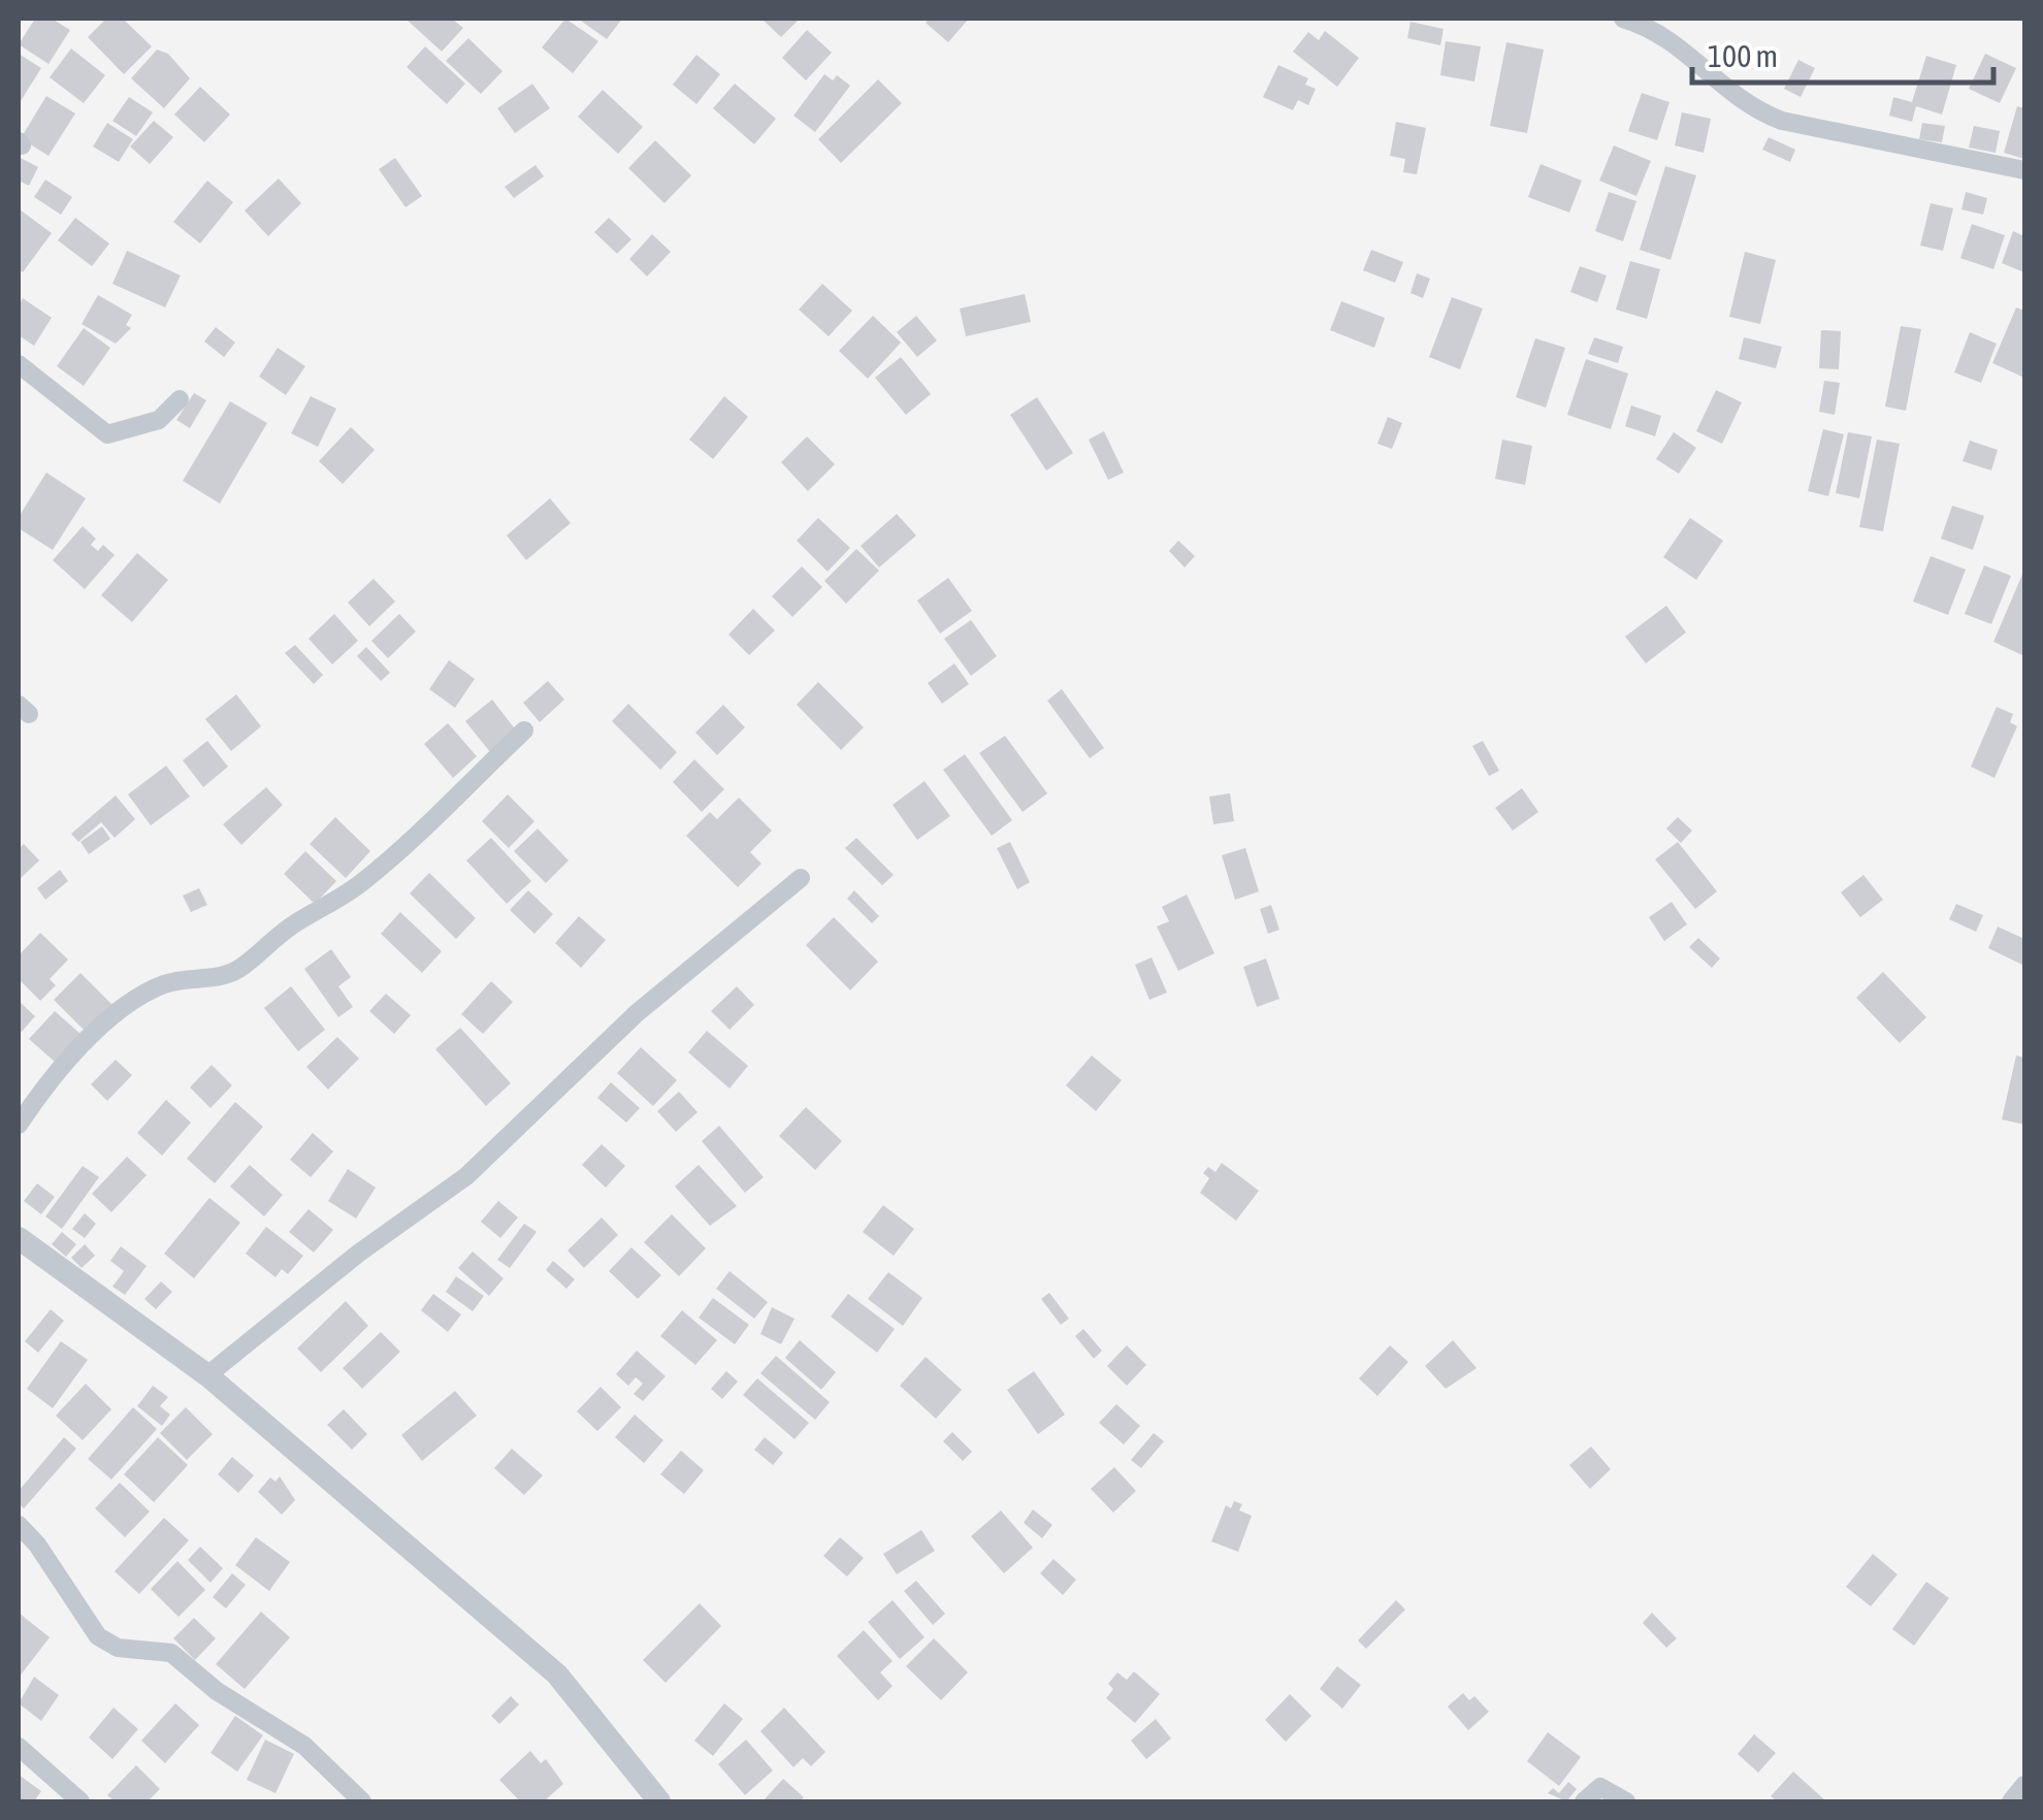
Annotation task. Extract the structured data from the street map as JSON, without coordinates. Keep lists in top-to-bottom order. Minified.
{"scale_bar":"100 m"}
